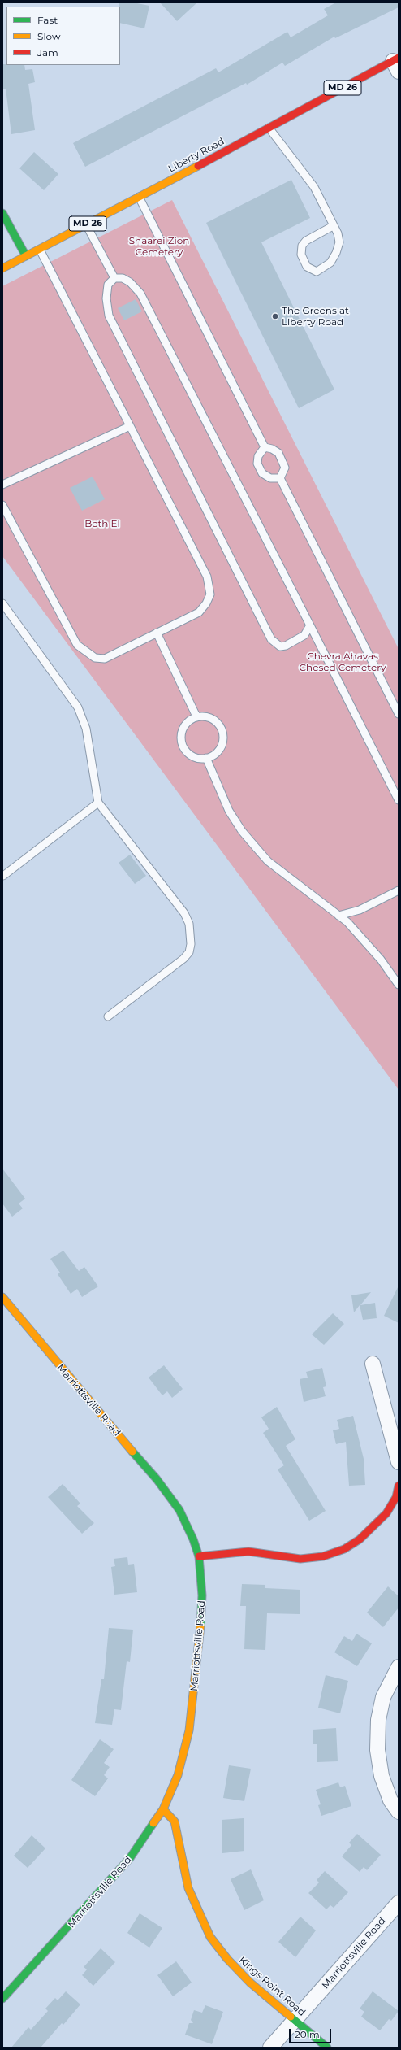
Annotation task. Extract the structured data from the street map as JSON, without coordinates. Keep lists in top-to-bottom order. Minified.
{"streets":{"main road":["MD 26","Liberty Road","Marriottsville Road","Kings Point Road"]},"crossings":[["Marriottsville Road","Kings Point Road"]],"parks":["Shaarei Zion Cemetery","Beth El","Chevra Ahavas Chesed Cemetery"],"places":["The Greens at Liberty Road"],"legend":["Fast","Slow","Jam"],"scale_bar":"20 m"}
